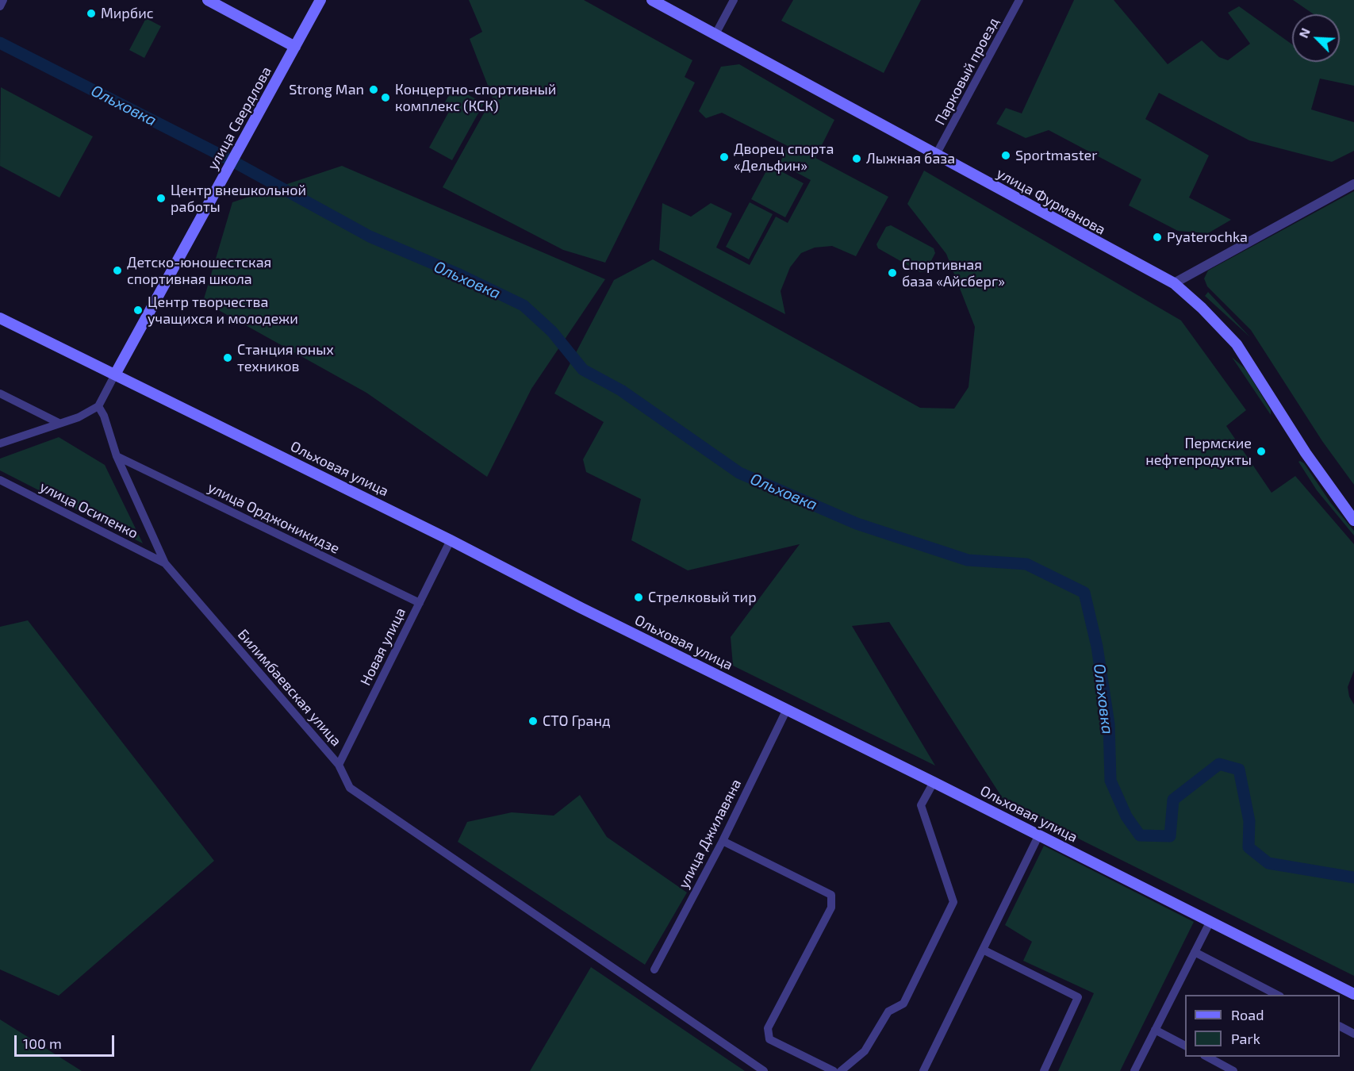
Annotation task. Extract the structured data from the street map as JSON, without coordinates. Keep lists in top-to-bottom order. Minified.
{"streets":{"main road":["улица Свердлова","улица Фурманова","Ольховая улица"],"street":["Парковый проезд","улица Осипенко","улица Орджоникидзе","Новая улица","Билимбаевская улица","улица Джилавяна"]},"crossings":[["Парковый проезд","улица Фурманова"],["улица Свердлова","Ольховая улица"],["Ольховая улица","Новая улица"],["Ольховая улица","улица Джилавяна"],["улица Осипенко","Билимбаевская улица"],["улица Орджоникидзе","Новая улица"],["улица Орджоникидзе","Билимбаевская улица"],["Новая улица","Билимбаевская улица"]],"water":["Ольховка"],"places":["Мирбис","Strong Man","Концертно-спортивный комплекс (КСК)","Sportmaster","Дворец спорта «Дельфин»","Лыжная база","Центр внешкольной работы","Pyaterochka","Детско-юношестская спортивная школа","Спортивная база «Айсберг»","Центр творчества учащихся и молодежи","Станция юных техников","Пермские нефтепродукты","Стрелковый тир","СТО Гранд"],"legend":["Road","Park"],"scale_bar":"100 m","north":"top left"}
